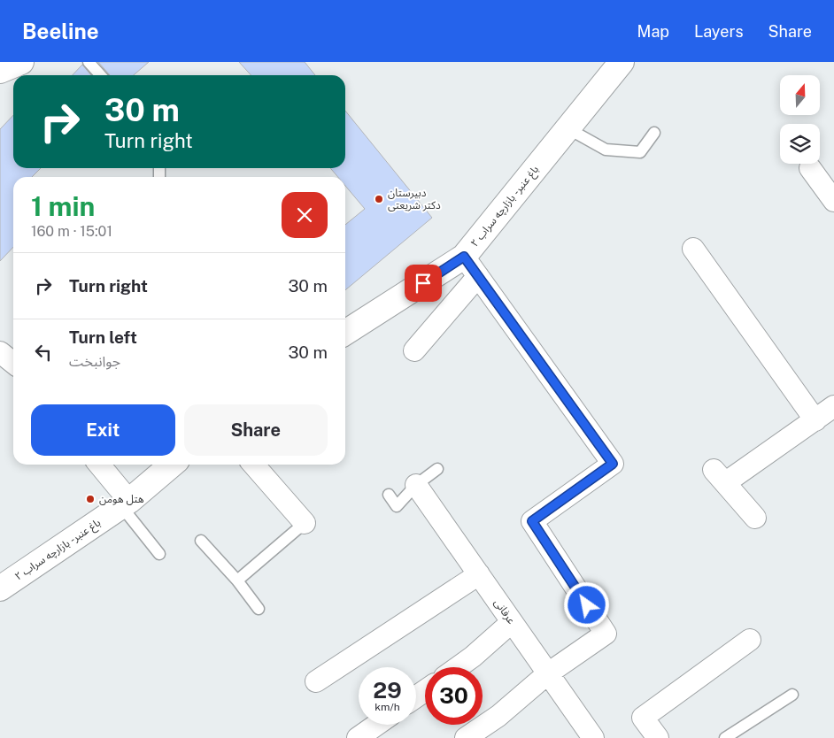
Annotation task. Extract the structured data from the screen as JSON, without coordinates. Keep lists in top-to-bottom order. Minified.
{"streets":{"street":["باغ عنبر - بازارچه سراب ۲","عرفانی"]},"places":["دبیرستان دکتر شریعتی","هتل هومن"],"north":"top","page":{"header":"Beeline","nav":["Map","Layers","Share"],"turn":["30 m","Turn right"],"heading":["1 min","160 m · 15:01"],"list":[{"name":"Turn right","value":"30 m"},{"name":"Turn left","note":"جوانبخت","value":"30 m"}],"buttons":["Exit","Share"],"speed":"29 km/h","limit":"30"}}
